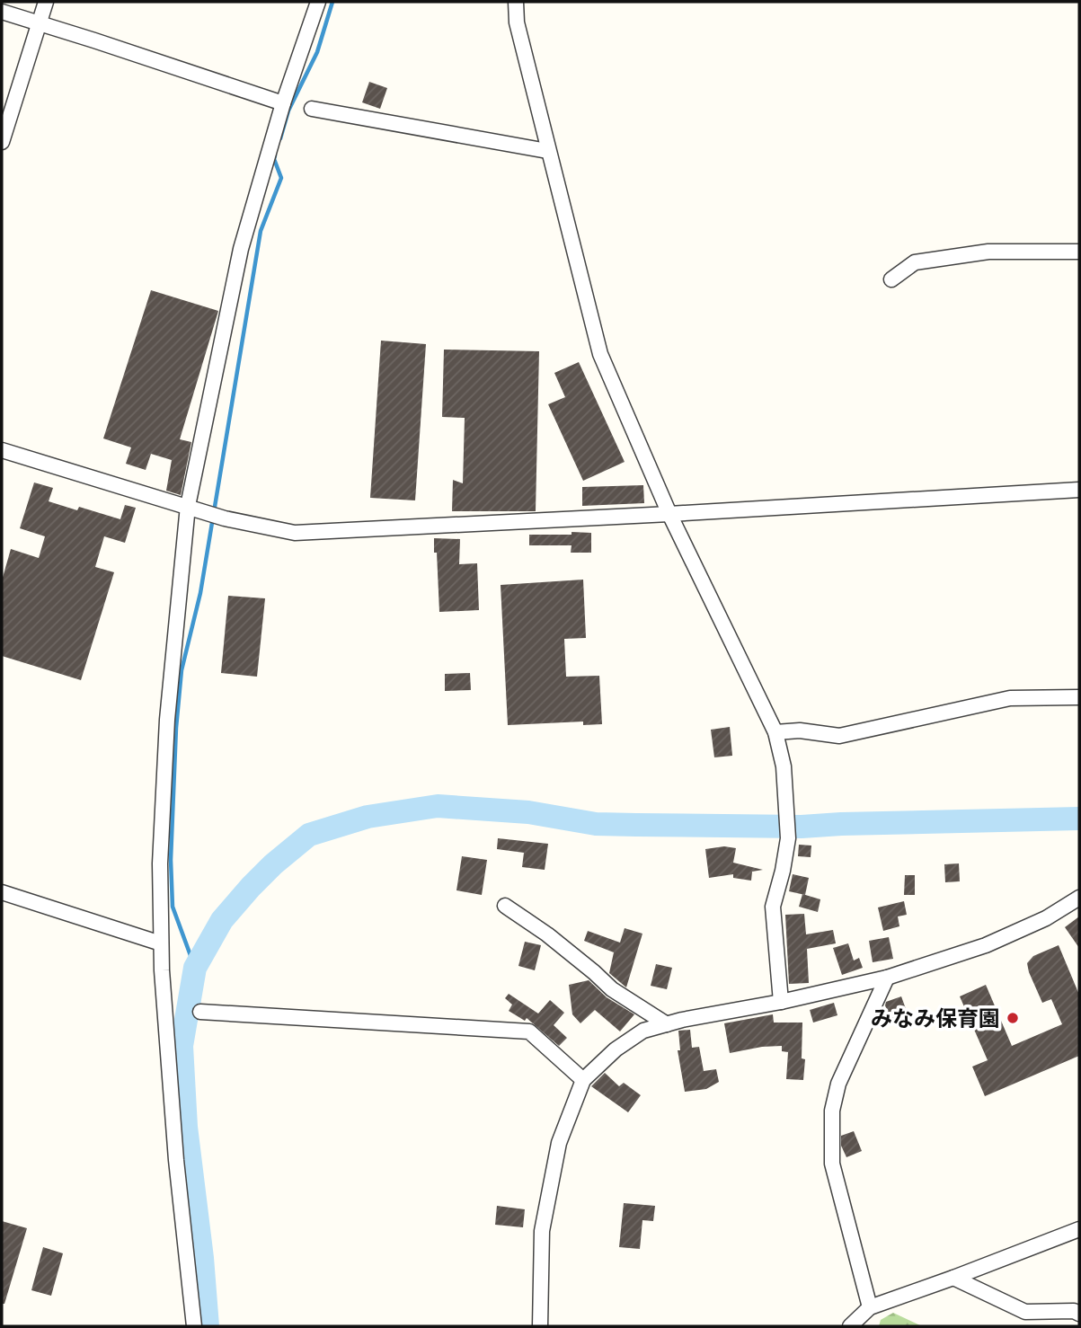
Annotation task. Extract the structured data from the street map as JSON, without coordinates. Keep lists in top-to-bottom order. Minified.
{"places":["みなみ保育園"]}
